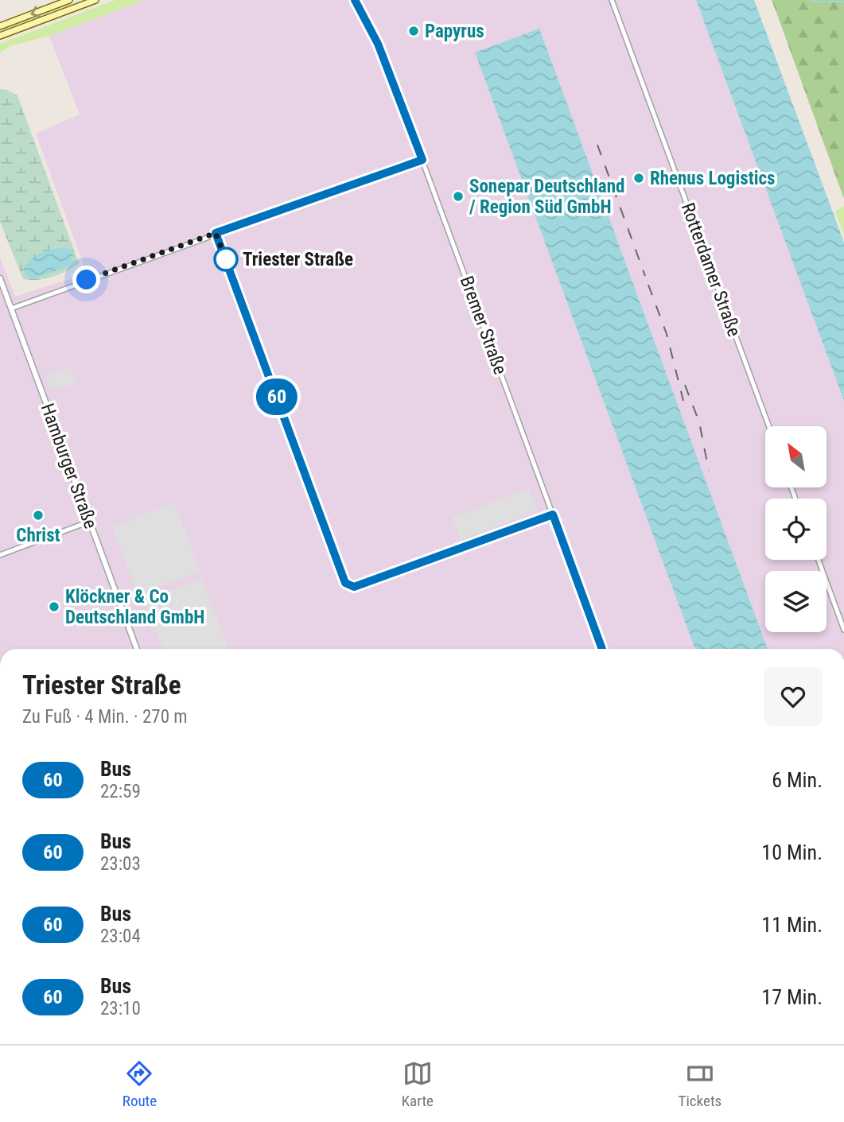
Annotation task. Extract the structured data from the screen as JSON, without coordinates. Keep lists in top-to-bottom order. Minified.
{"streets":{"street":["Rotterdamer Straße","Bremer Straße","Hamburger Straße"]},"places":["Papyrus","Rhenus Logistics","Sonepar Deutschland / Region Süd GmbH","Triester Straße","Christ","Klöckner & Co Deutschland GmbH"],"lines":["bus line 60"],"north":"top left","page":{"on_map":"60","heading":["Triester Straße","Zu Fuß · 4 Min. · 270 m"],"list":[{"mark":"60","name":"Bus","note":"22:59","value":"6 Min."},{"mark":"60","name":"Bus","note":"23:03","value":"10 Min."},{"mark":"60","name":"Bus","note":"23:04","value":"11 Min."},{"mark":"60","name":"Bus","note":"23:10","value":"17 Min."}],"tabs":["Route","Karte","Tickets"]}}
